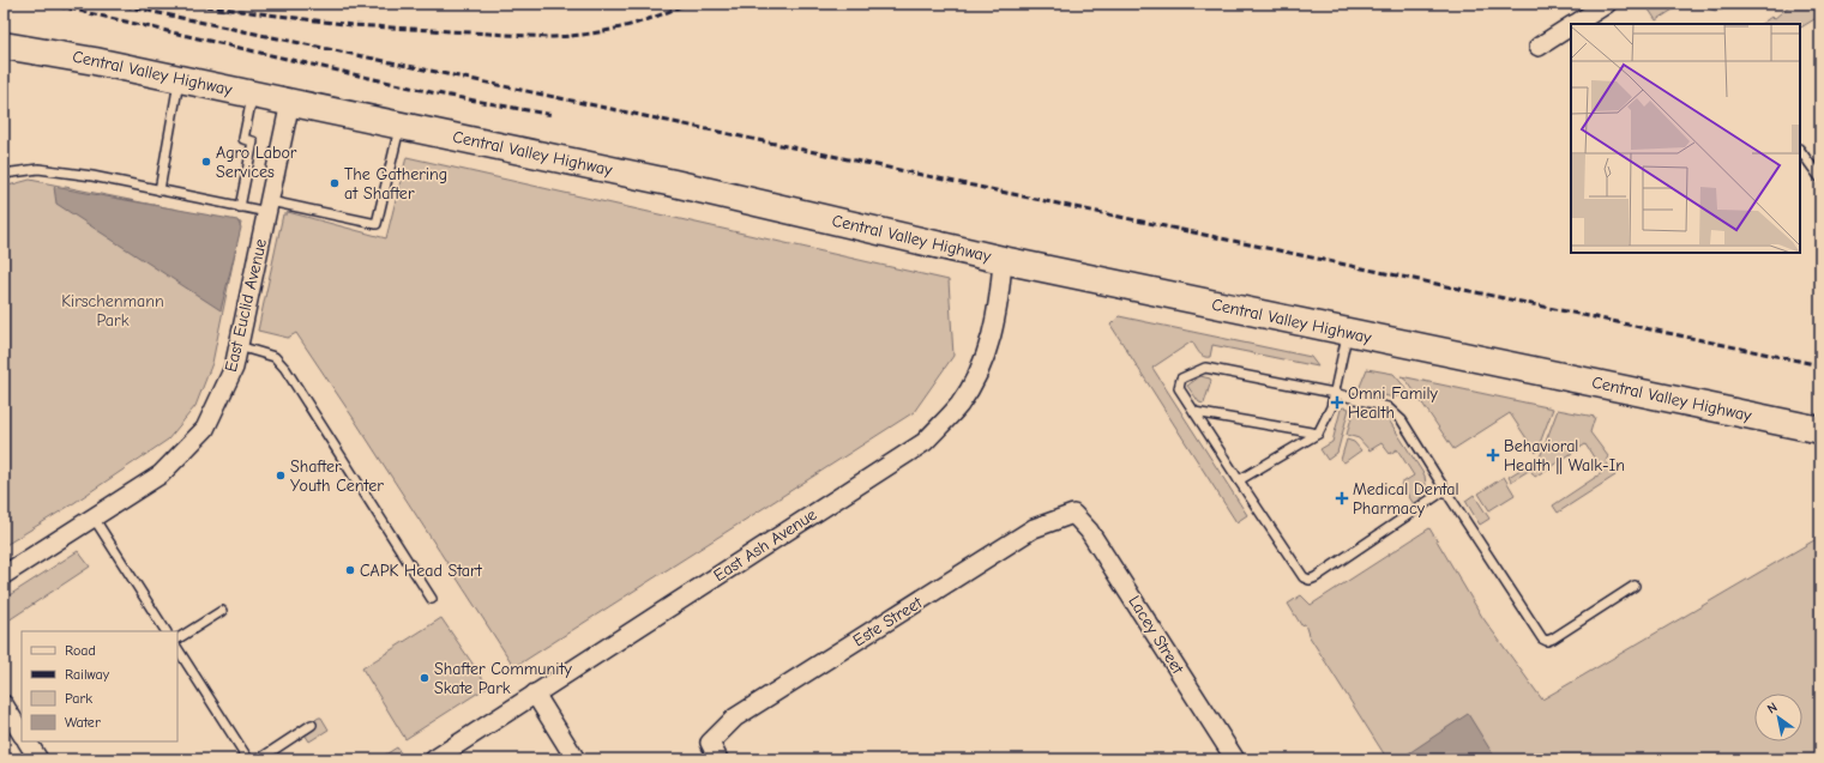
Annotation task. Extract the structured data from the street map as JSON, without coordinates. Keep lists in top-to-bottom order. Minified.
{"streets":{"main road":["Central Valley Highway"],"street":["East Euclid Avenue","East Ash Avenue","Este Street","Lacey Street"]},"crossings":[["Central Valley Highway","East Euclid Avenue"],["Central Valley Highway","East Ash Avenue"],["Este Street","Lacey Street"]],"parks":["Kirschenmann Park"],"places":{"other":["Agro Labor Services","The Gathering at Shafter","Shafter Youth Center","CAPK Head Start","Shafter Community Skate Park"],"health":["Omni Family Health","Behavioral Health || Walk-In","Medical Dental Pharmacy"]},"legend":["Road","Railway","Park","Water"],"north":"top left"}
